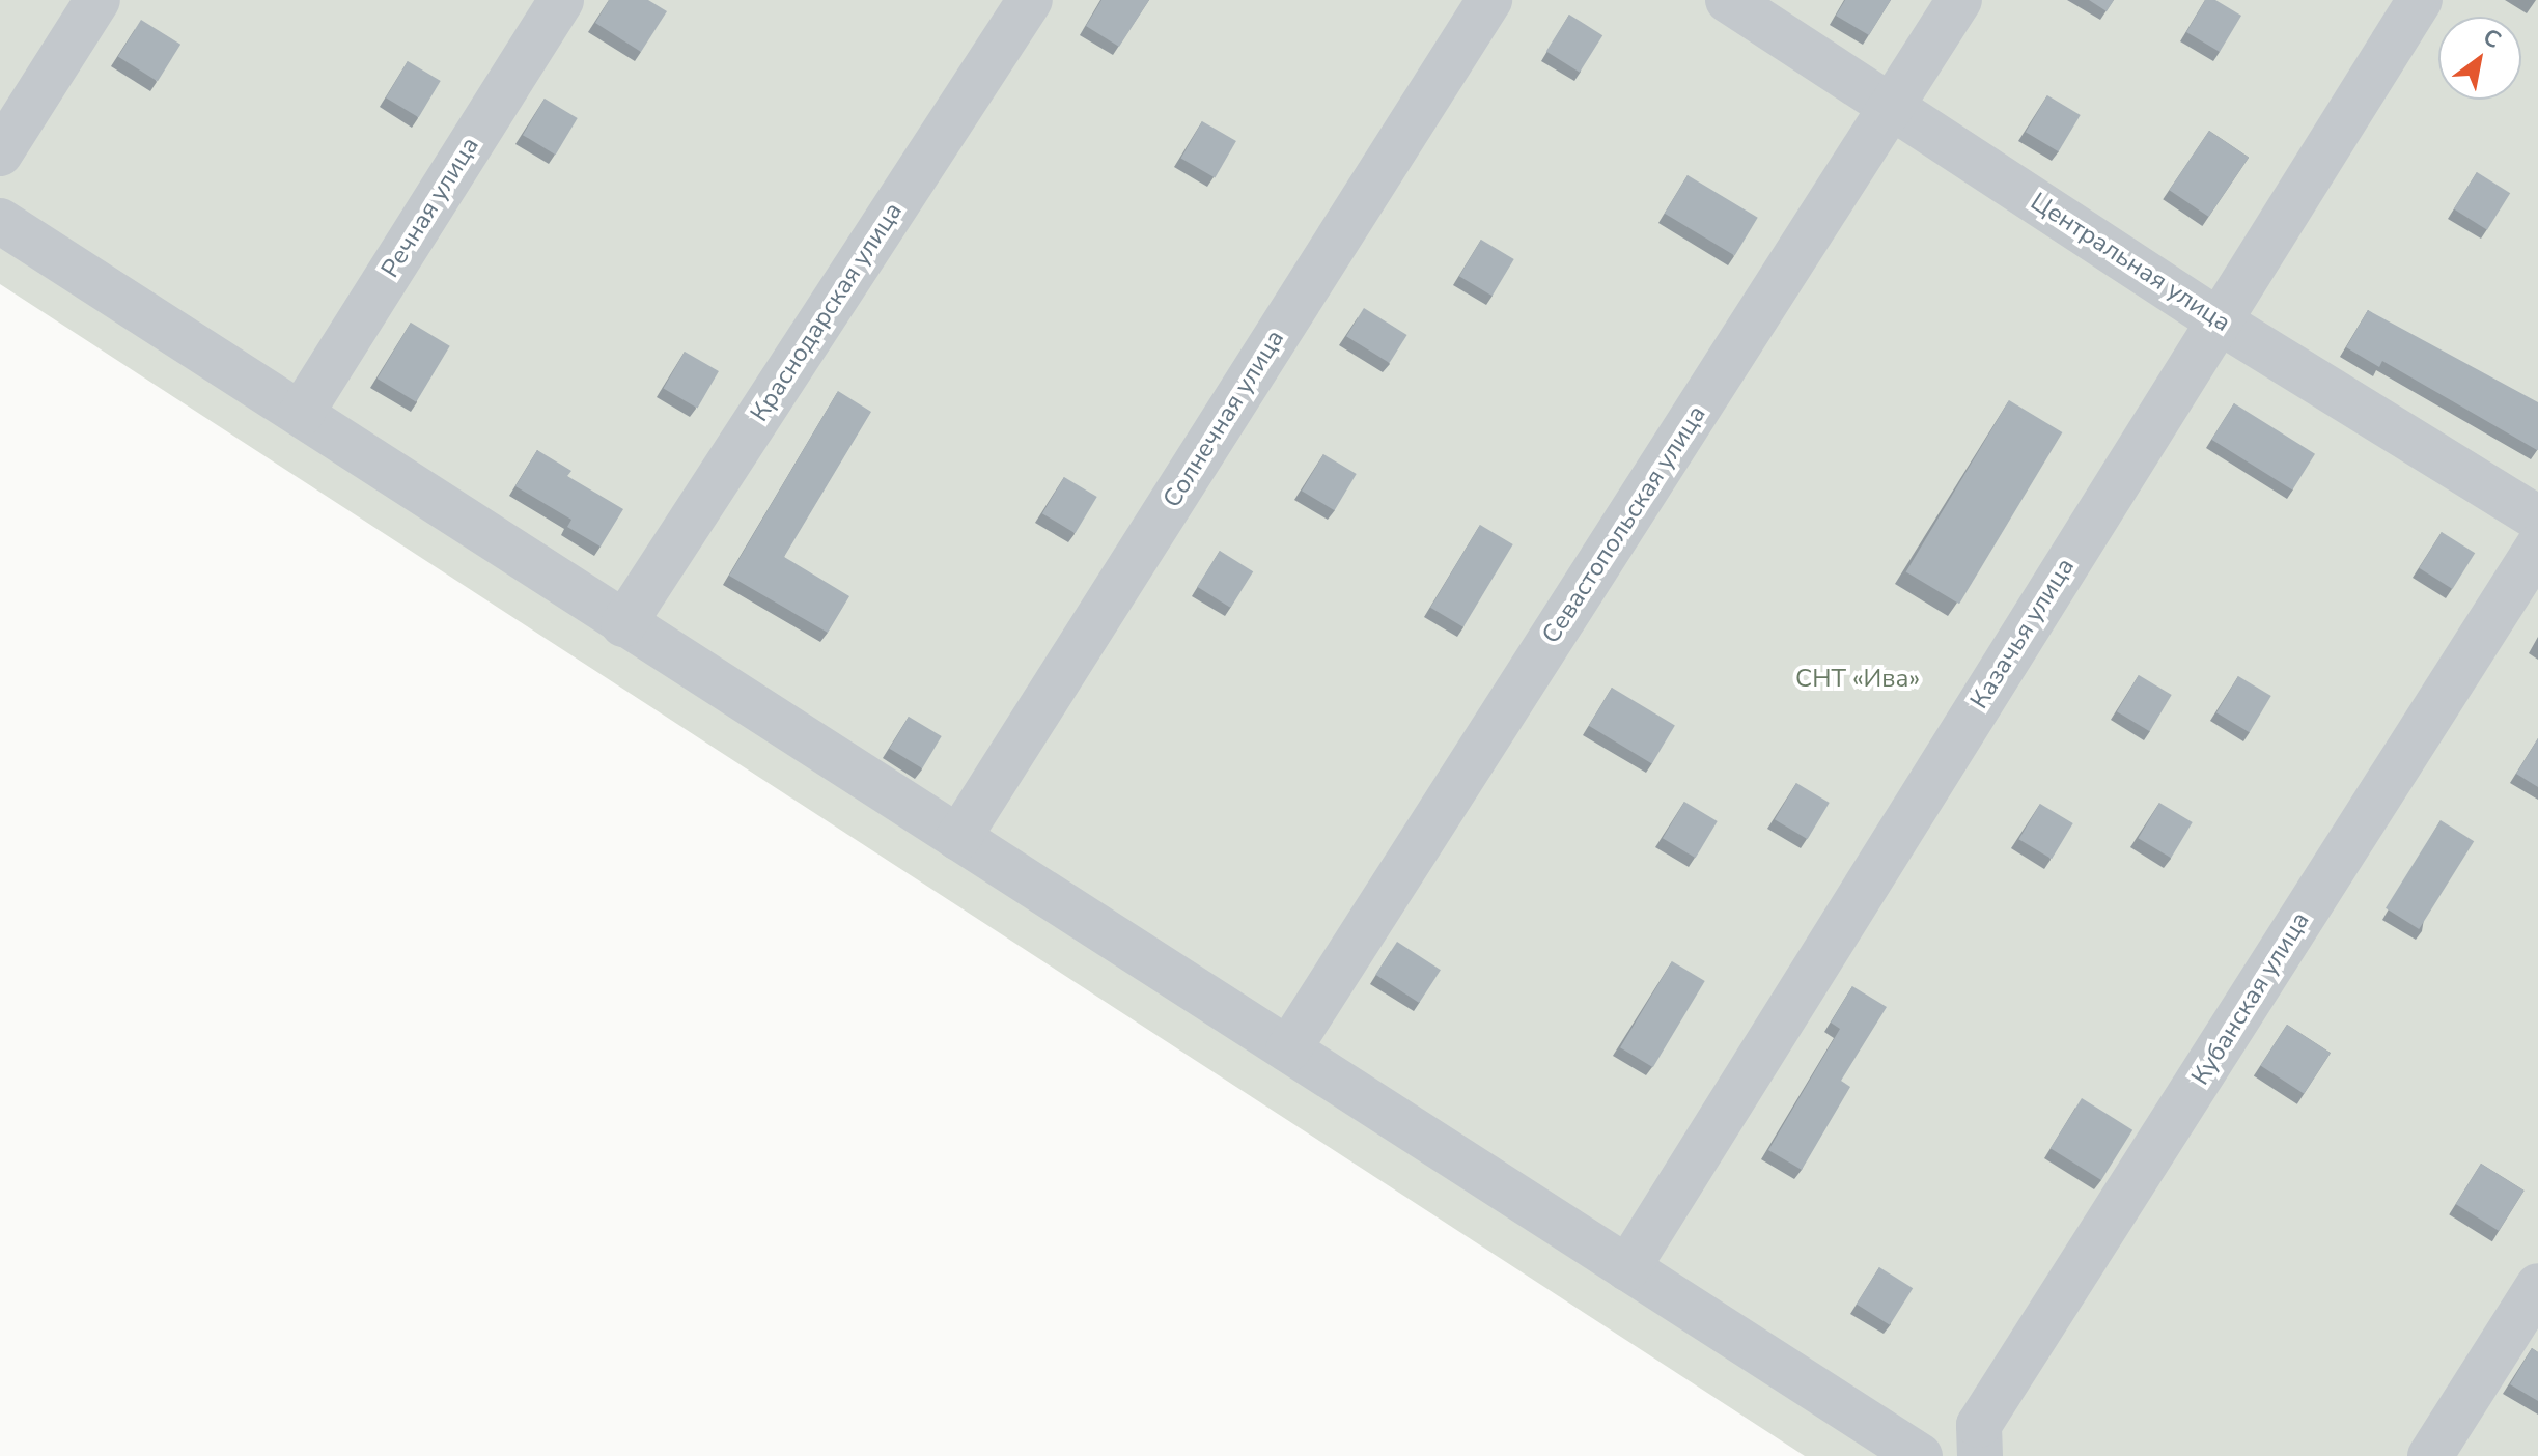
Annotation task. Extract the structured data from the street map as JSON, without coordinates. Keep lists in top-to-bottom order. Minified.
{"streets":{"street":["Речная улица","Центральная улица","Краснодарская улица","Солнечная улица","Севастопольская улица","Казачья улица","Кубанская улица"]},"crossings":[["Центральная улица","Севастопольская улица"],["Центральная улица","Казачья улица"]],"parks":["СНТ «Ива»"],"north":"top right"}
